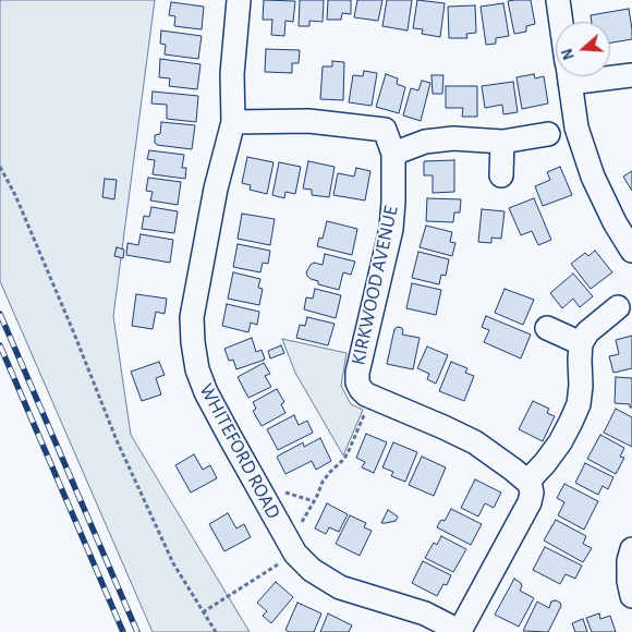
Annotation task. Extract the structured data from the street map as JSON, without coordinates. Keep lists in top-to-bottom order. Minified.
{"streets":{"street":["KIRKWOOD AVENUE","WHITEFORD ROAD"]},"crossings":[["KIRKWOOD AVENUE","WHITEFORD ROAD"]],"north":"left"}
